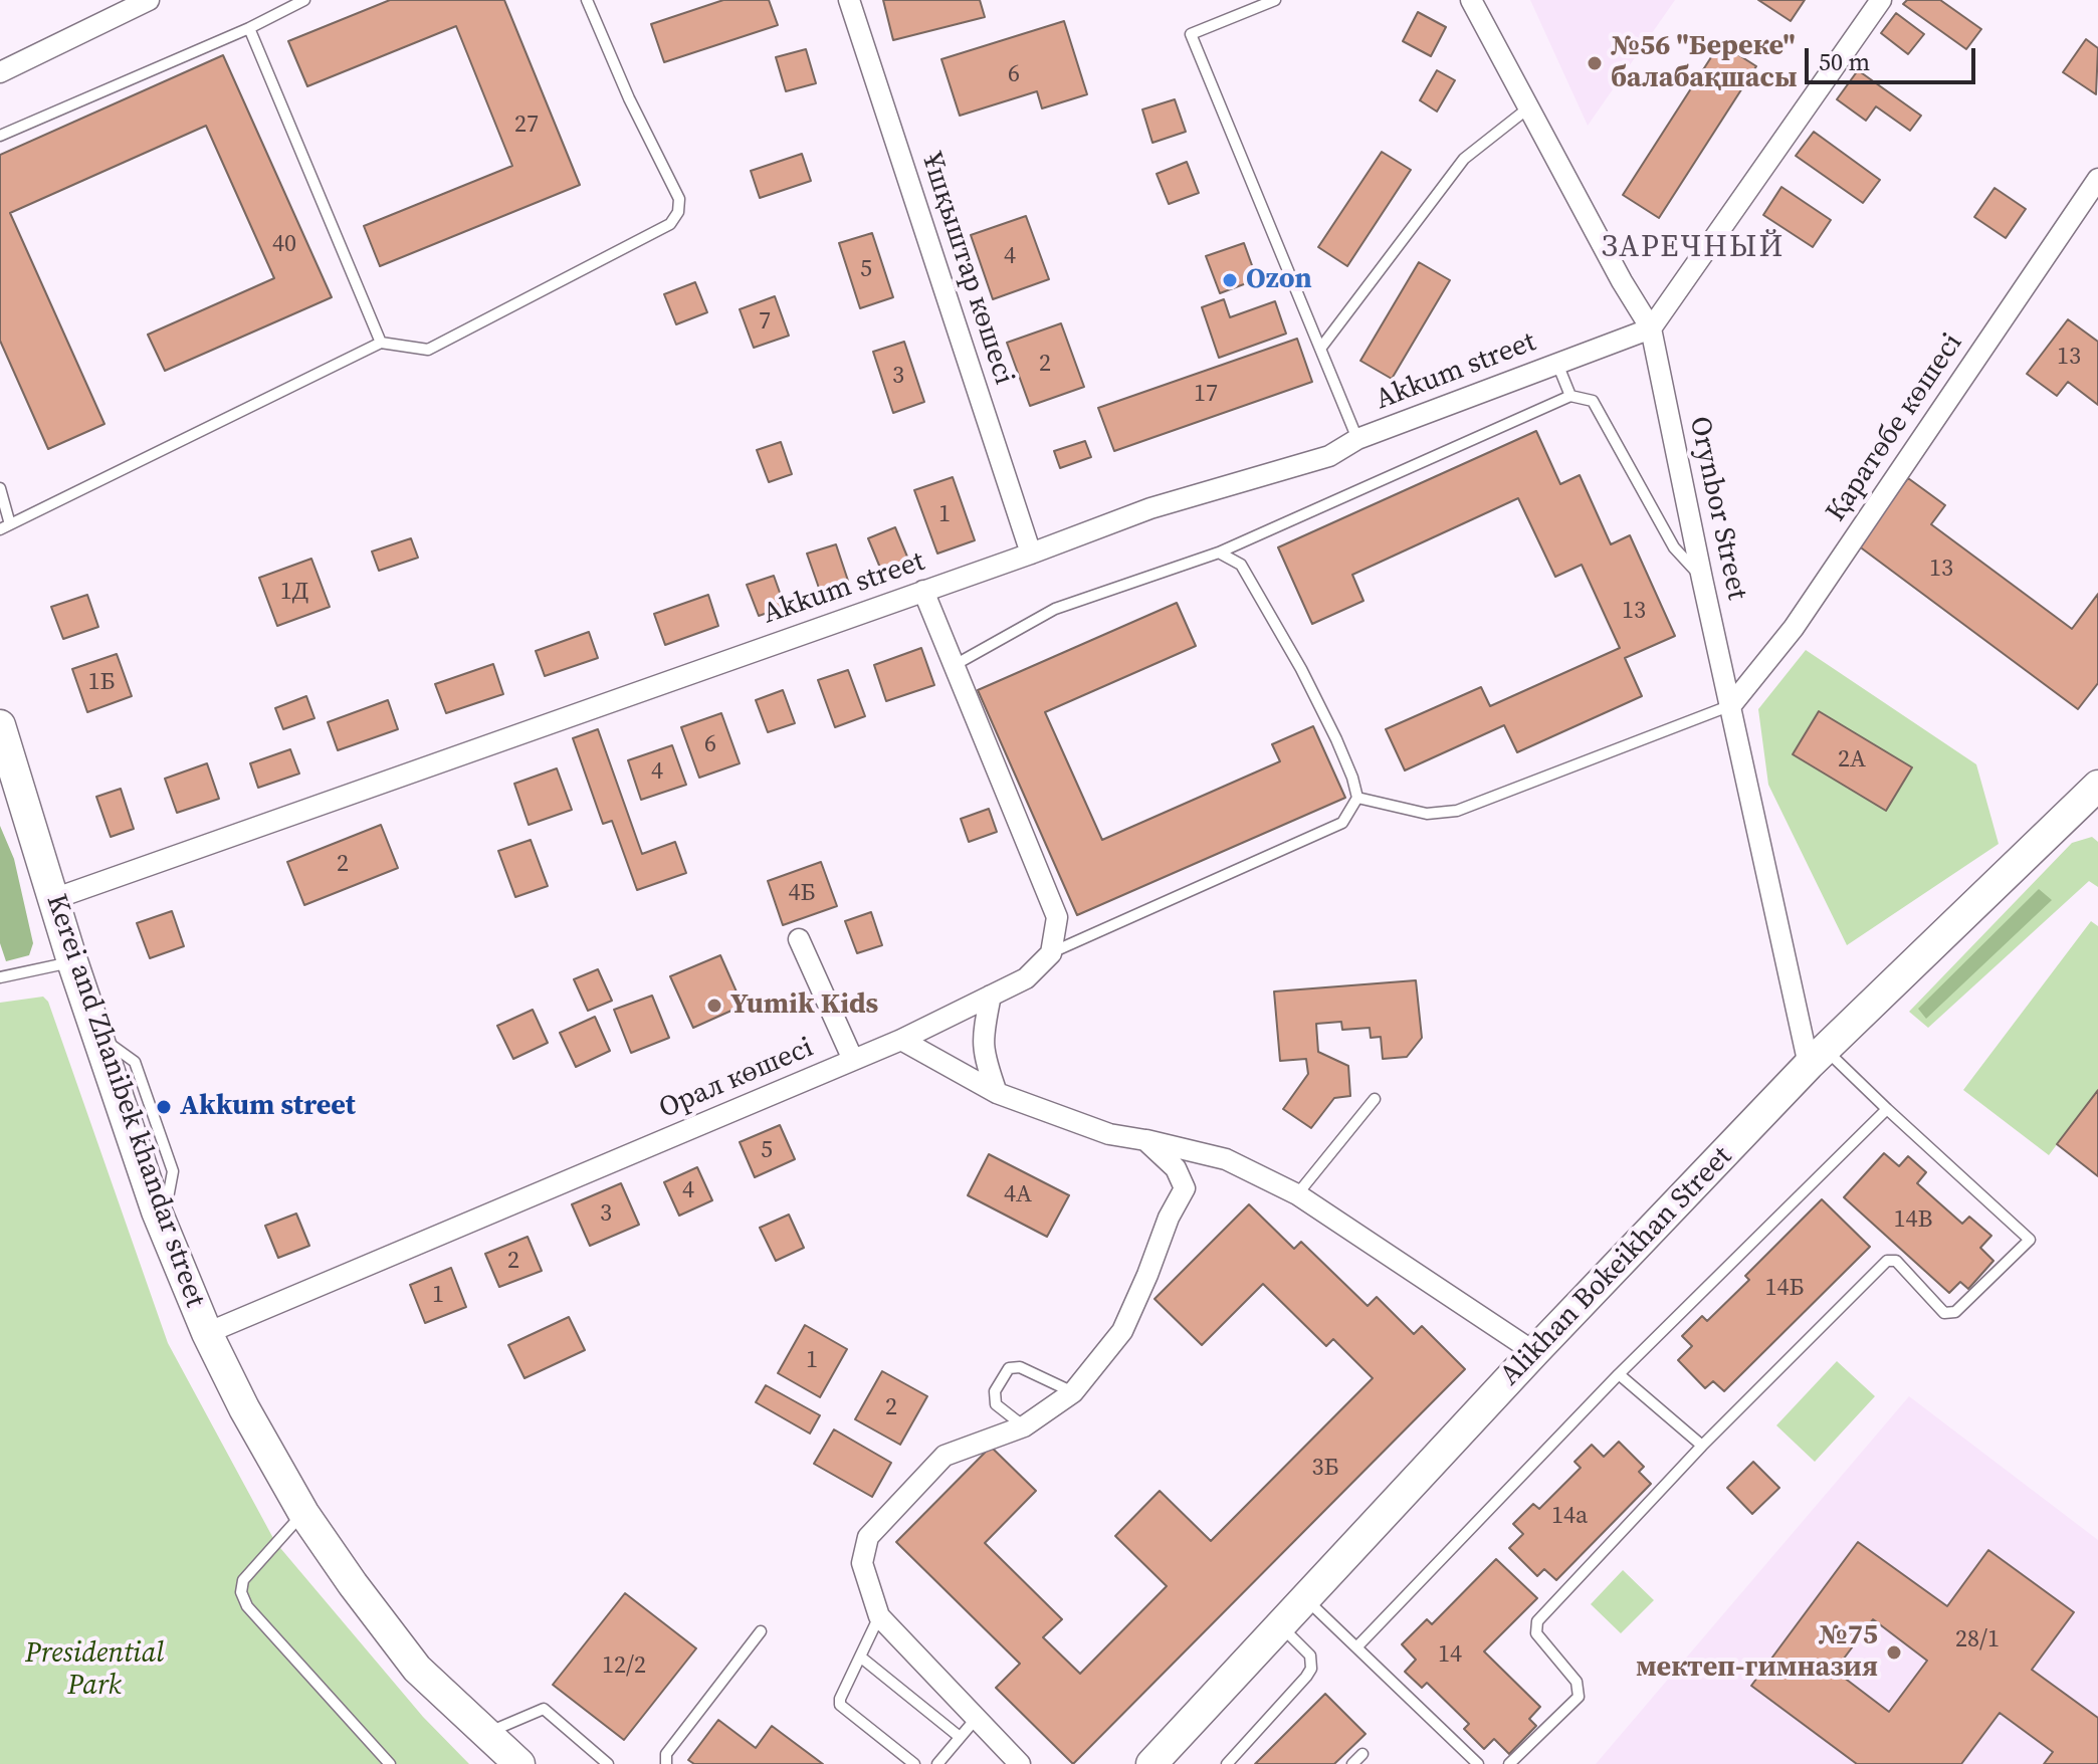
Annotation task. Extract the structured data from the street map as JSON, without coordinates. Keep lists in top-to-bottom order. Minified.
{"streets":{"street":["Ұшқыштар көшесі","Akkum street","Қаратөбе көшесі","Orynbor Street","Орал көшесі","Kerei and Zhanibek khandar street","Alikhan Bokeikhan Street"]},"crossings":[["Ұшқыштар көшесі","Akkum street"],["Akkum street","Orynbor Street"],["Akkum street","Kerei and Zhanibek khandar street"],["Қаратөбе көшесі","Orynbor Street"],["Orynbor Street","Alikhan Bokeikhan Street"],["Орал көшесі","Kerei and Zhanibek khandar street"]],"districts":["ЗАРЕЧНЫЙ"],"parks":["Presidential Park"],"places":["№56 \"Береке\" балабақшасы","Ozon","Yumik Kids","Akkum street","№75 мектеп-гимназия"],"house_numbers":["6","27","40","4","5","7","13","2","3","17","1","13","1Д","13","1Б","6","2А","4","2","4Б","5","4","4А","3","14В","2","14Б","1","1","2","3Б","14а","28/1","14","12/2"],"scale_bar":"50 m"}
